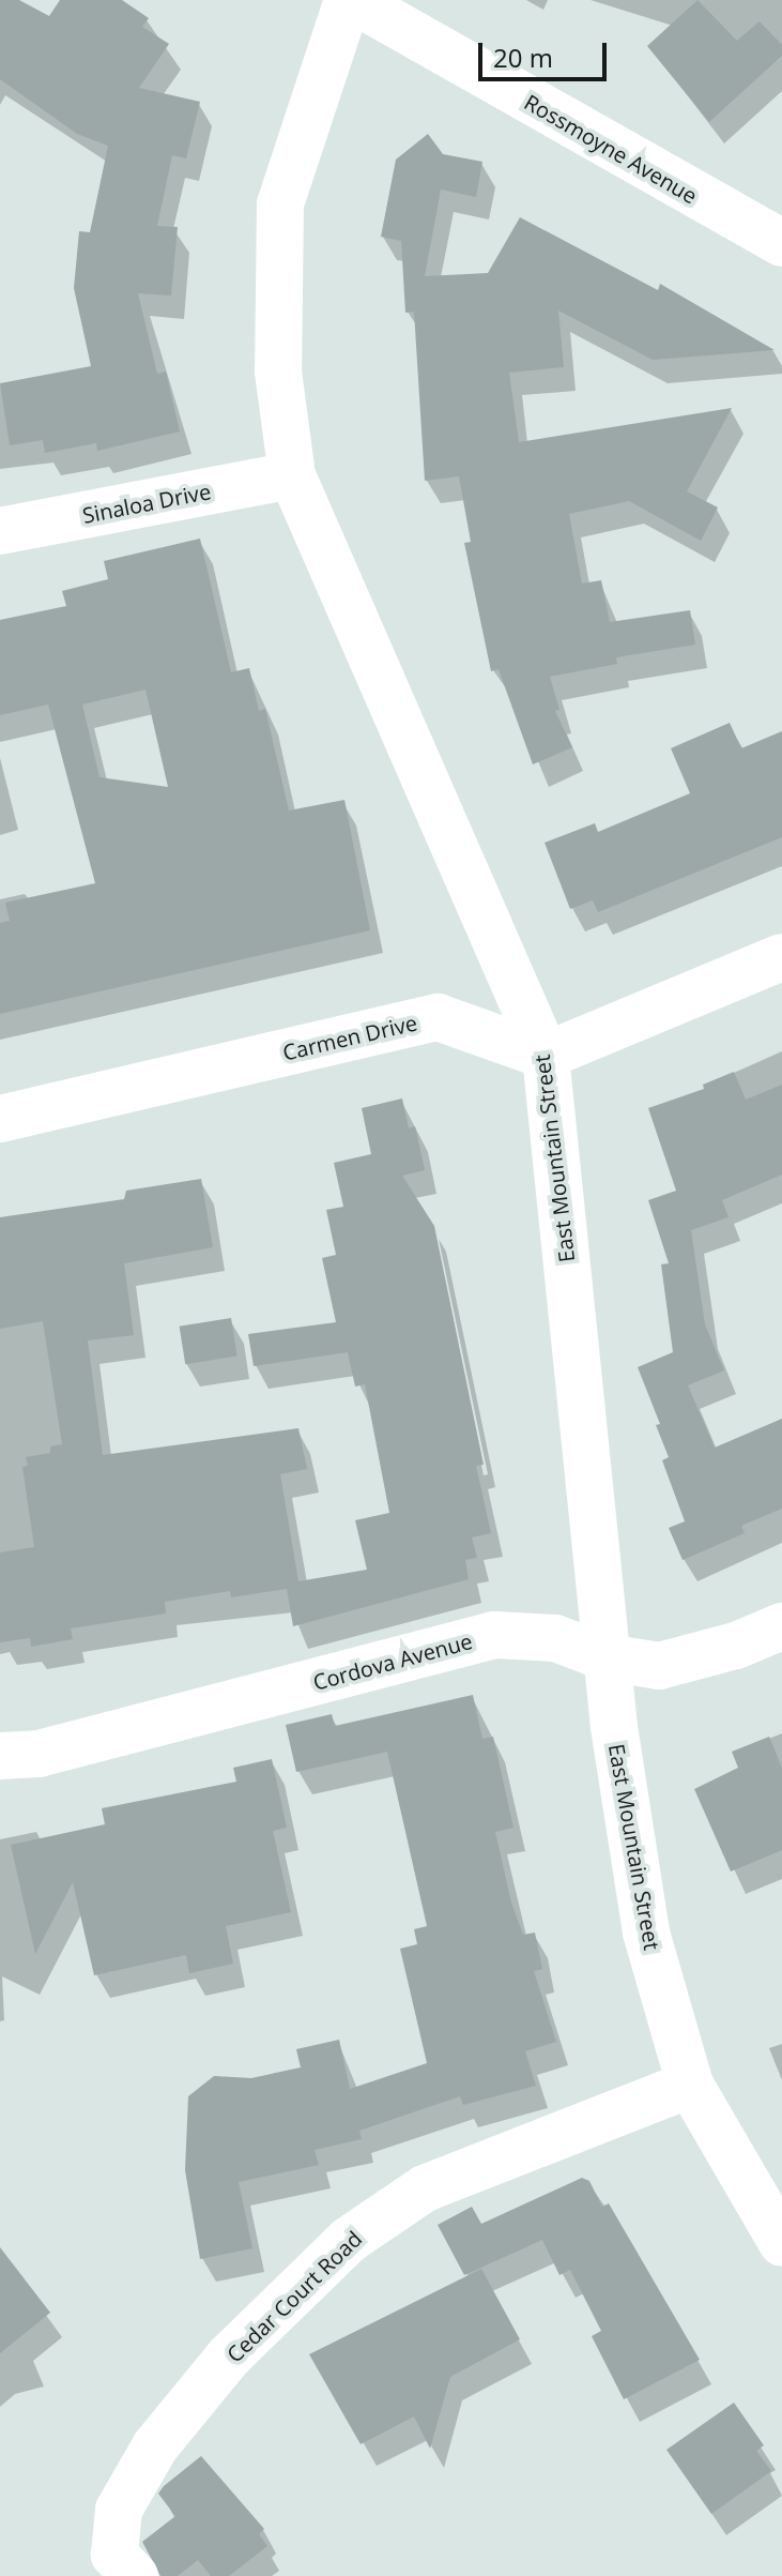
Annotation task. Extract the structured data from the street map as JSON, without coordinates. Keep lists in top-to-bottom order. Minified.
{"streets":{"street":["Rossmoyne Avenue","Sinaloa Drive","Carmen Drive","East Mountain Street","Cordova Avenue","Cedar Court Road"]},"crossings":[["Rossmoyne Avenue","East Mountain Street"],["Sinaloa Drive","East Mountain Street"],["Carmen Drive","East Mountain Street"],["East Mountain Street","Cordova Avenue"],["East Mountain Street","Cedar Court Road"]],"scale_bar":"20 m"}
